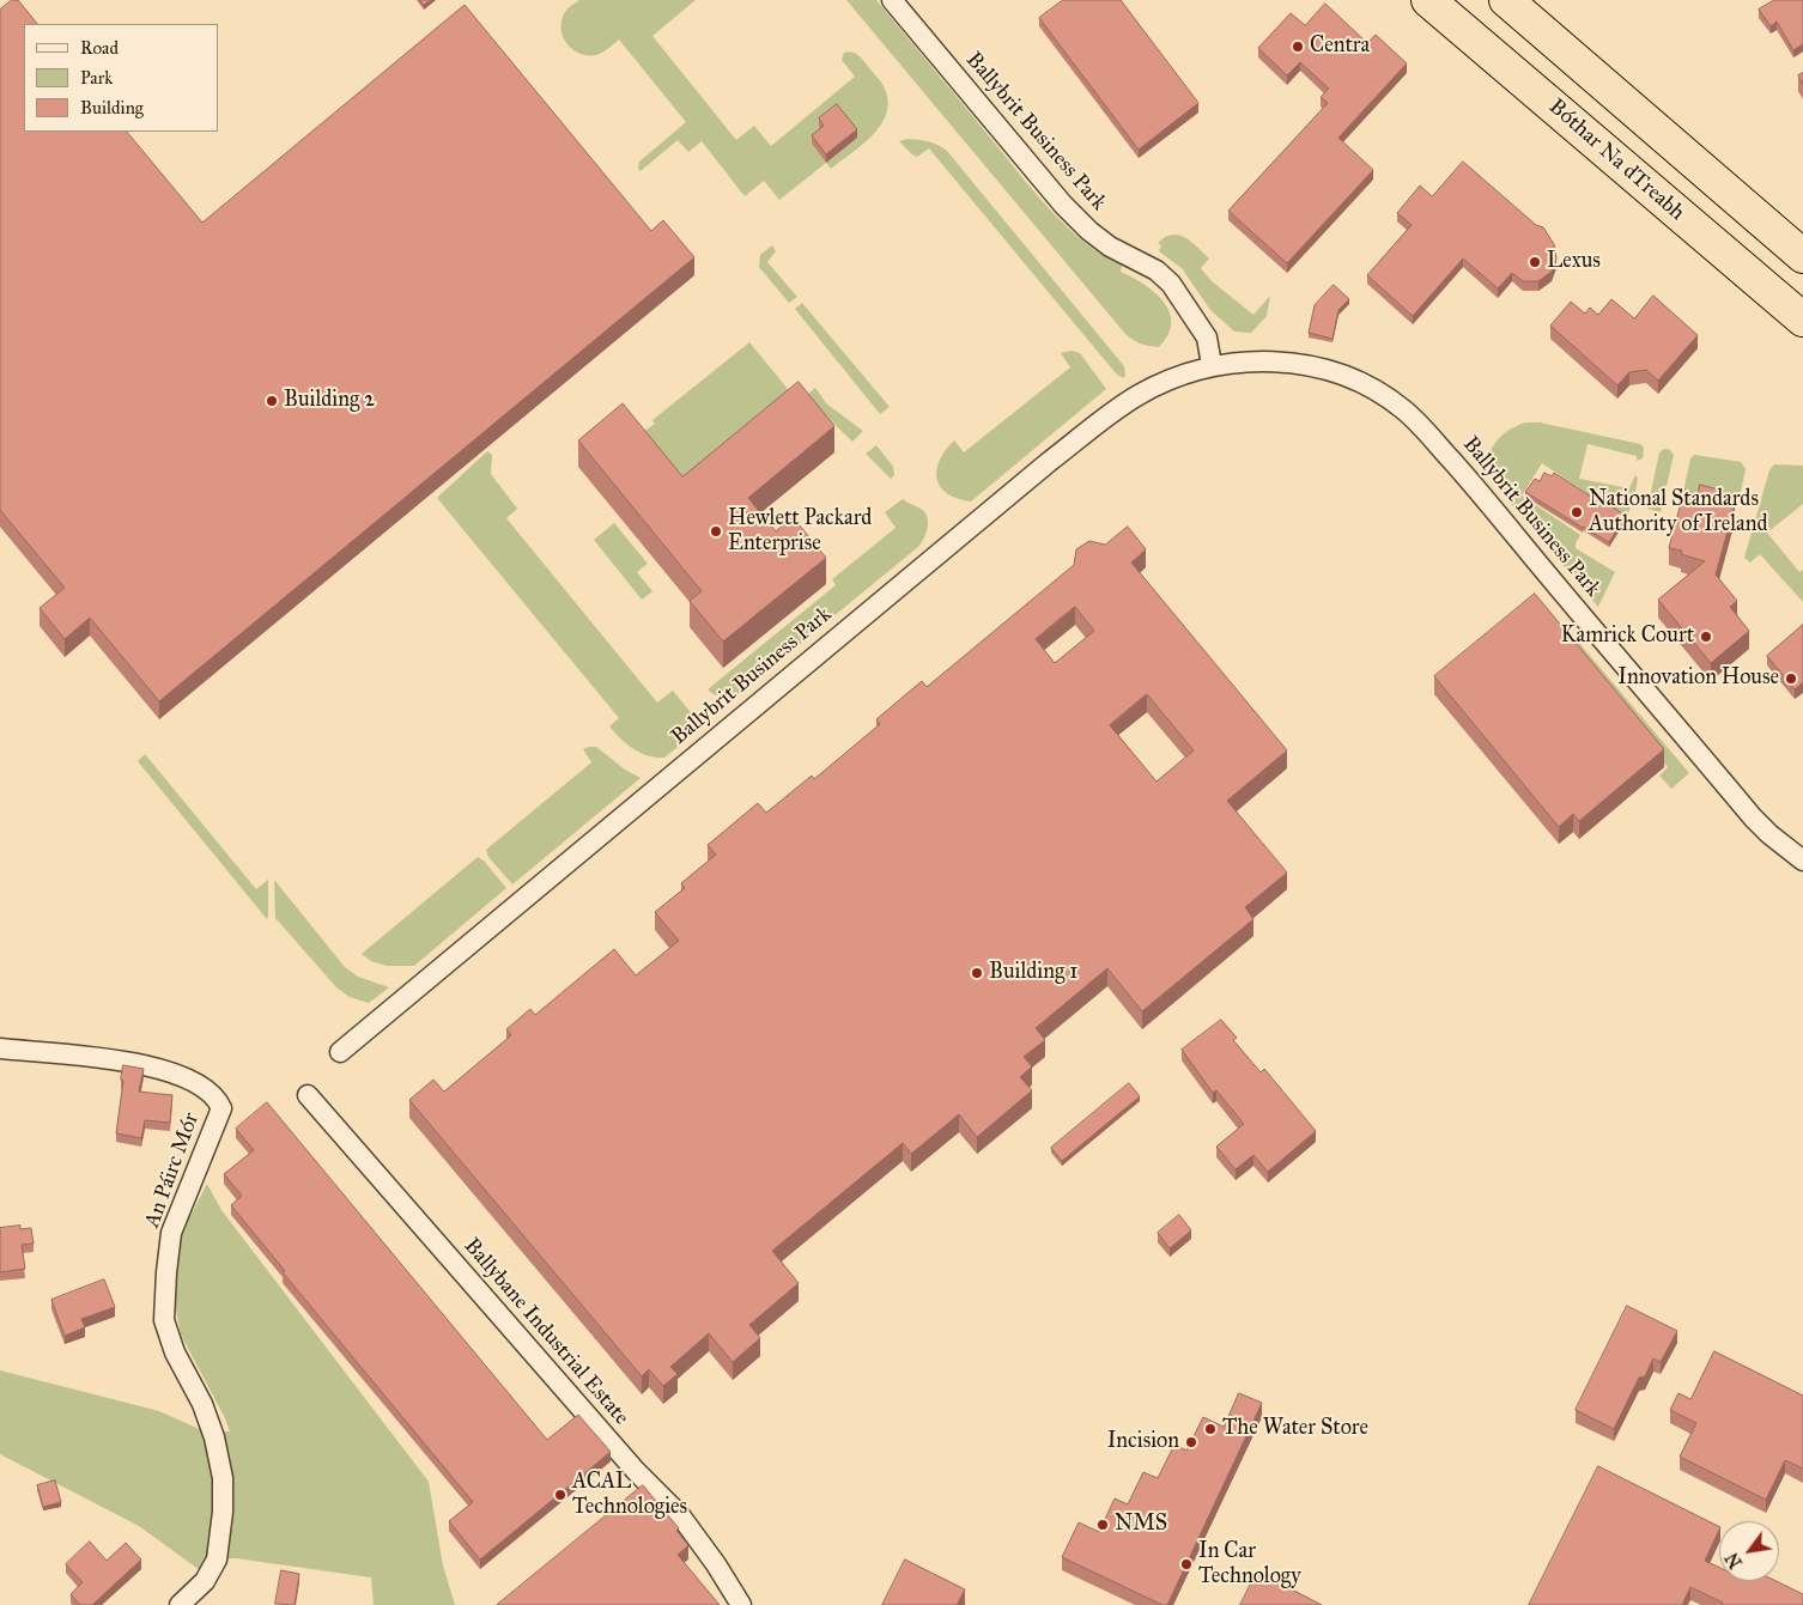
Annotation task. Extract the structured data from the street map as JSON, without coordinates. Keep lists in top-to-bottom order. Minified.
{"streets":{"highway":["Bóthar Na dTreabh"],"street":["Ballybrit Business Park","An Páirc Mór","Ballybane Industrial Estate"]},"places":["Centra","Lexus","Building 2","National Standards Authority of Ireland","Hewlett Packard Enterprise","Kamrick Court","Innovation House","Building 1","The Water Store","Incision","ACAL Technologies","NMS","In Car Technology"],"legend":["Road","Park","Building"],"north":"bottom left"}
